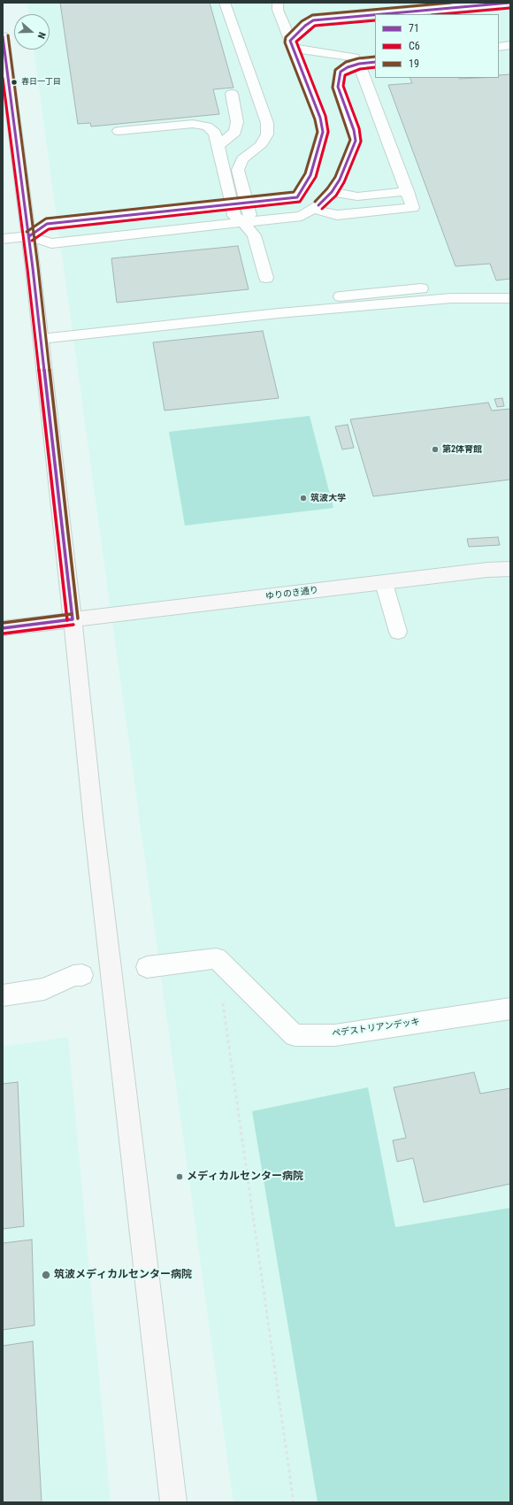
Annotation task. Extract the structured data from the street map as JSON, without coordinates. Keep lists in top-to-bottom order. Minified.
{"streets":{"street":["ゆりのき通り","ペデストリアンデッキ"]},"places":["春日一丁目","第2体育館","筑波大学","メディカルセンター病院","筑波メディカルセンター病院"],"lines":["transit line 71","transit line 19","transit line C6"],"legend":["71","C6","19"],"north":"right"}
